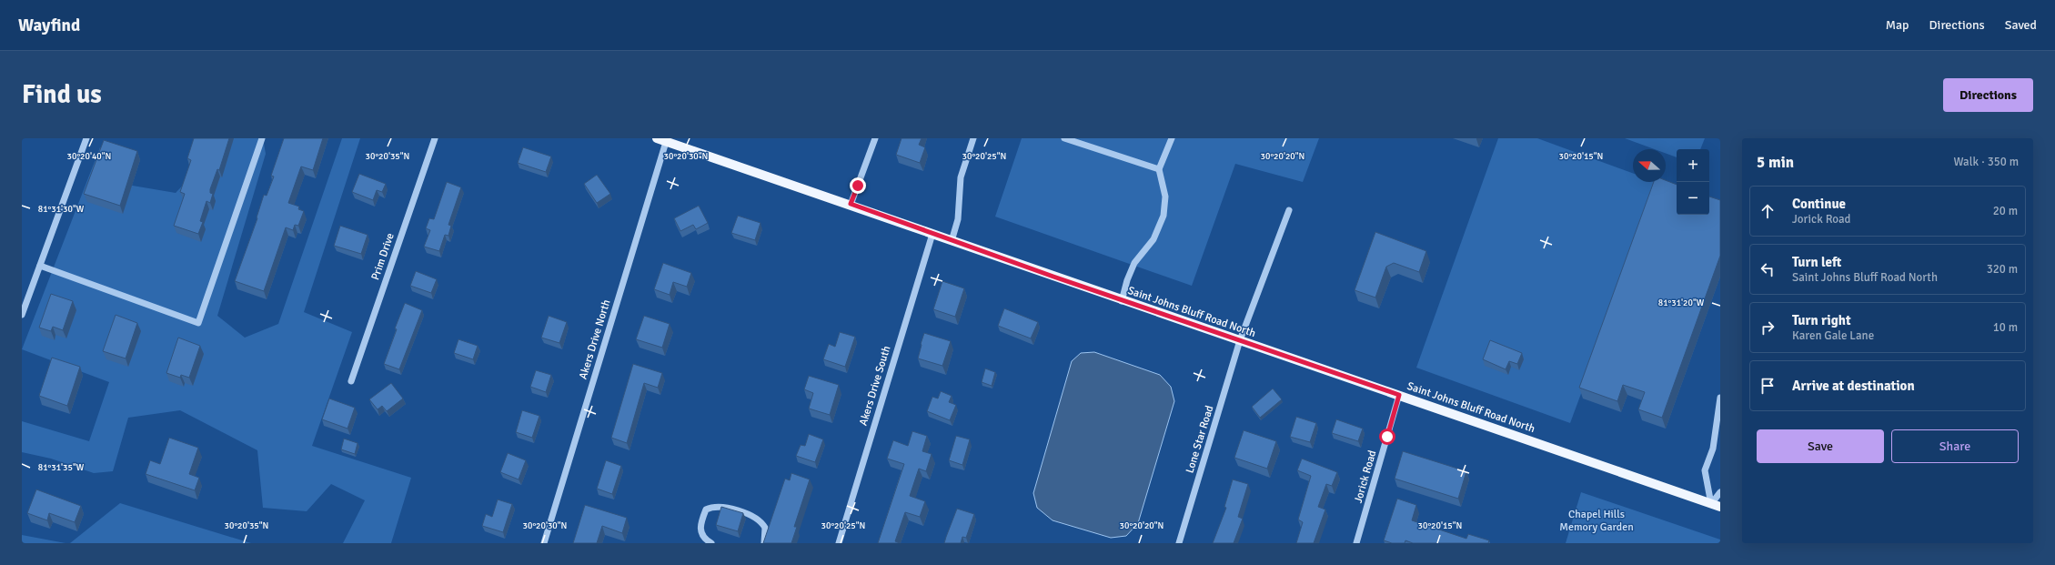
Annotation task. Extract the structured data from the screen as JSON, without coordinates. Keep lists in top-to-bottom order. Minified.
{"streets":{"main road":["Saint Johns Bluff Road North"],"street":["Prim Drive","Akers Drive North","Akers Drive South","Lone Star Road","Jorick Road"]},"crossings":[["Saint Johns Bluff Road North","Akers Drive North"],["Saint Johns Bluff Road North","Akers Drive South"],["Saint Johns Bluff Road North","Lone Star Road"],["Saint Johns Bluff Road North","Jorick Road"]],"parks":["Chapel Hills Memory Garden"],"north":"left","page":{"header":"Wayfind","nav":["Map","Directions","Saved"],"buttons":["Directions",["Save","Share"]],"title":"Find us","heading":["5 min","Walk · 350 m"],"map_buttons":["+","−"],"list":[["Continue","Jorick Road","20 m"],["Turn left","Saint Johns Bluff Road North","320 m"],["Turn right","Karen Gale Lane","10 m"],"Arrive at destination"]},"coordinates":["30°20'40\"N","30°20'35\"N","30°20'30\"N","30°20'25\"N","30°20'20\"N","30°20'15\"N","81°31'30\"W","81°31'20\"W","81°31'35\"W"]}
